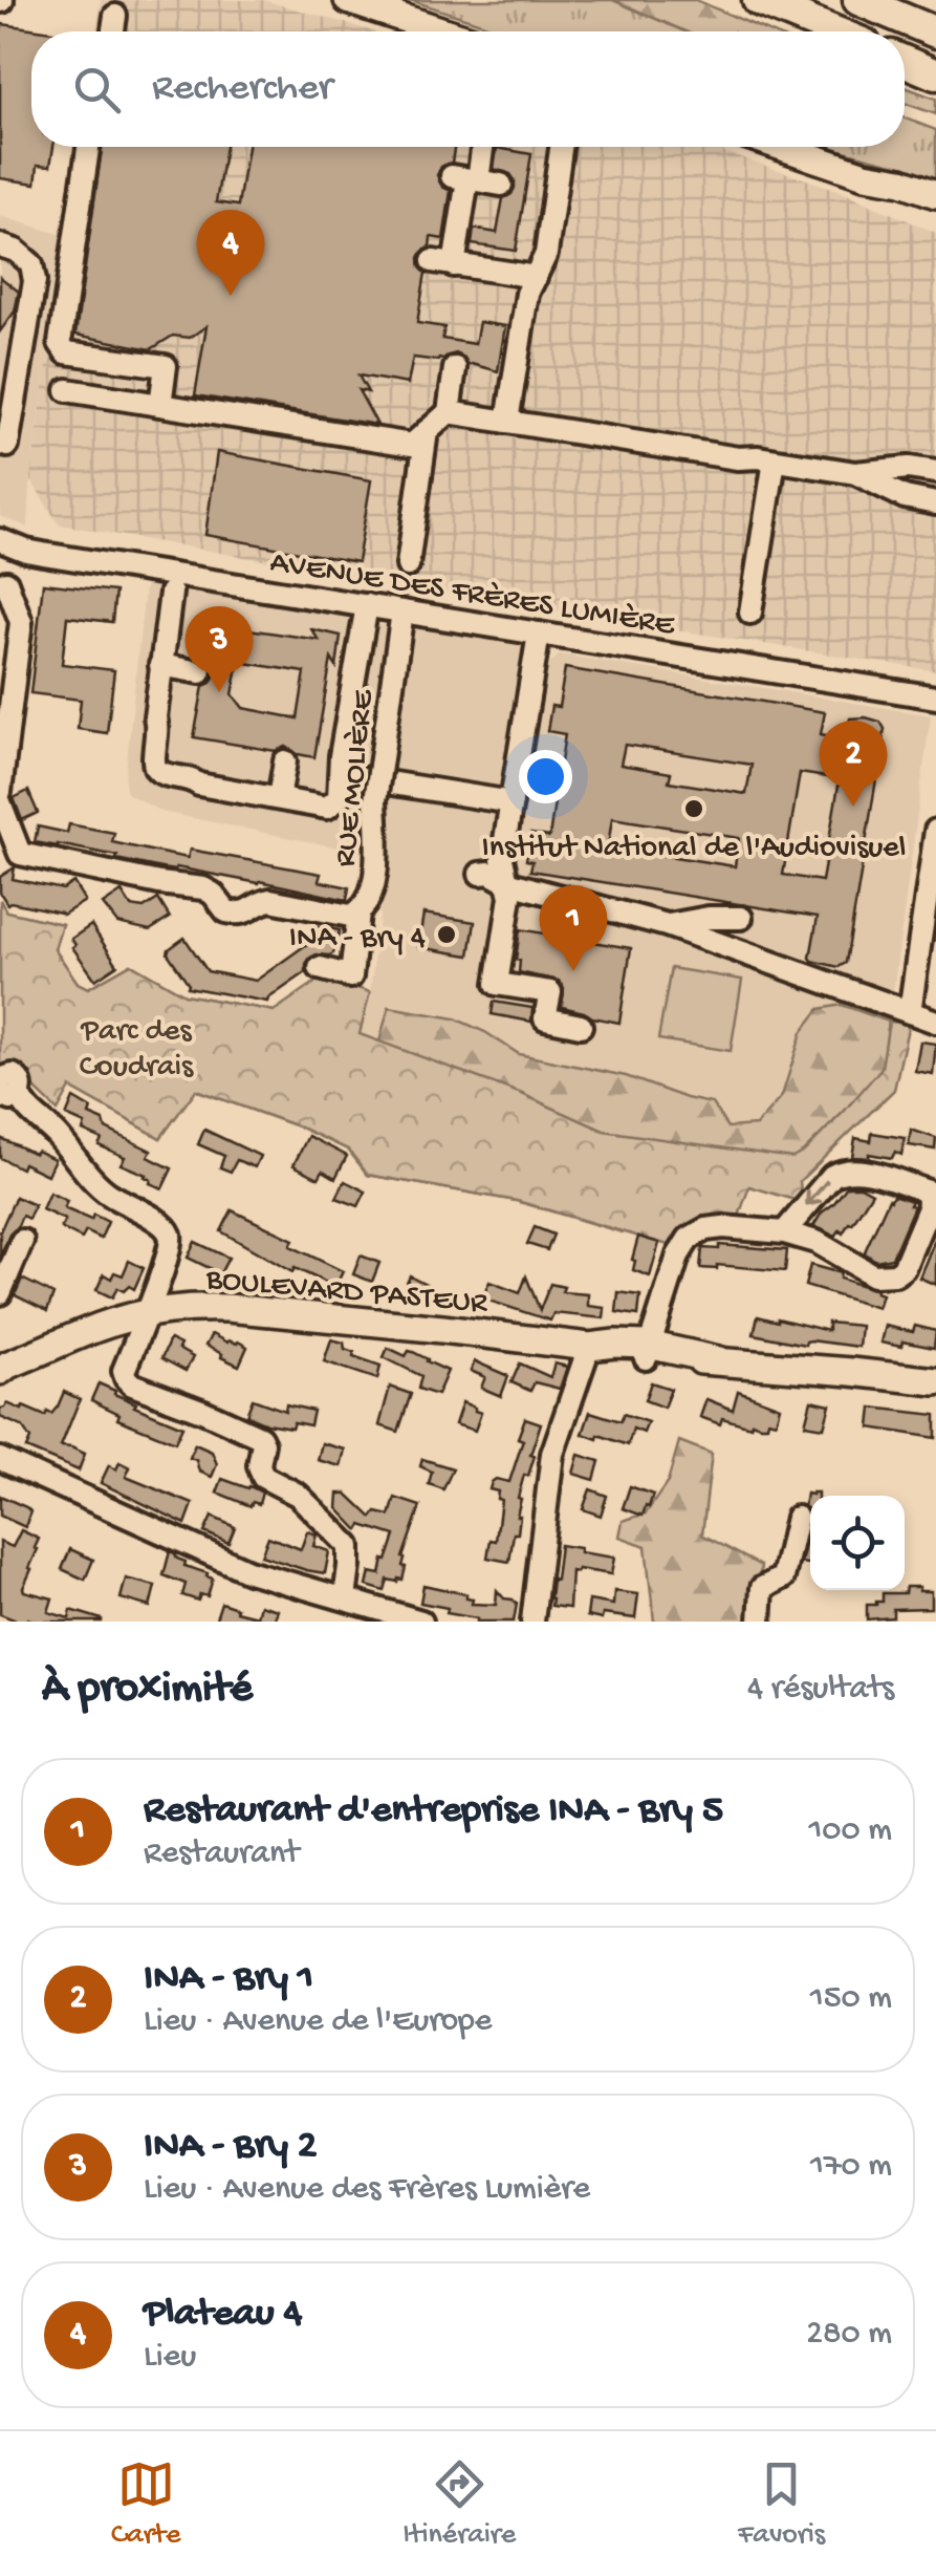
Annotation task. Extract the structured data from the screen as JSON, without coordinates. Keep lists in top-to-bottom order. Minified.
{"streets":{"main road":["BOULEVARD PASTEUR"],"street":["AVENUE DES FRÈRES LUMIÈRE","RUE MOLIÈRE"]},"crossings":[["AVENUE DES FRÈRES LUMIÈRE","RUE MOLIÈRE"]],"parks":["Parc des Coudrais"],"places":["Institut National de l'Audiovisuel","INA - Bry 4"],"page":{"search":"Rechercher","pins":["4","3","2","1"],"heading":["À proximité","4 résultats"],"list":[{"mark":"1","name":"Restaurant d'entreprise INA - Bry 5","note":"Restaurant","value":"100 m"},{"mark":"2","name":"INA - Bry 1","note":"Lieu · Avenue de l'Europe","value":"150 m"},{"mark":"3","name":"INA - Bry 2","note":"Lieu · Avenue des Frères Lumière","value":"170 m"},{"mark":"4","name":"Plateau 4","note":"Lieu","value":"280 m"}],"nav":["Carte","Itinéraire","Favoris"]}}
